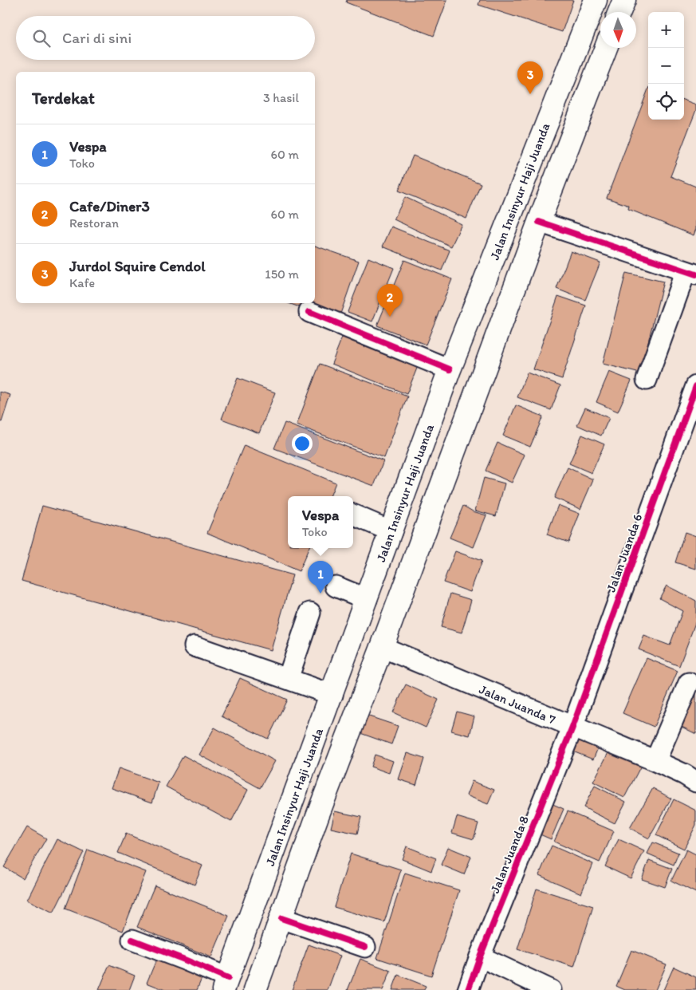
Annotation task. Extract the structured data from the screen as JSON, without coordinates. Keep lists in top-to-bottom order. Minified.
{"streets":{"highway":["Jalan Insinyur Haji Juanda"],"street":["Jalan Juanda 6","Jalan Juanda 7","Jalan Juanda 8"]},"crossings":[["Jalan Juanda 6","Jalan Juanda 7"],["Jalan Juanda 6","Jalan Juanda 8"],["Jalan Juanda 7","Jalan Juanda 8"]],"north":"bottom","page":{"map_buttons":["+","−"],"search":"Cari di sini","pins":["3","2","1"],"heading":["Terdekat","3 hasil"],"list":[{"mark":"1","name":"Vespa","note":"Toko","value":"60 m"},{"mark":"2","name":"Cafe/Diner3","note":"Restoran","value":"60 m"},{"mark":"3","name":"Jurdol Squire Cendol","note":"Kafe","value":"150 m"}],"popup":["Vespa","Toko"]}}
